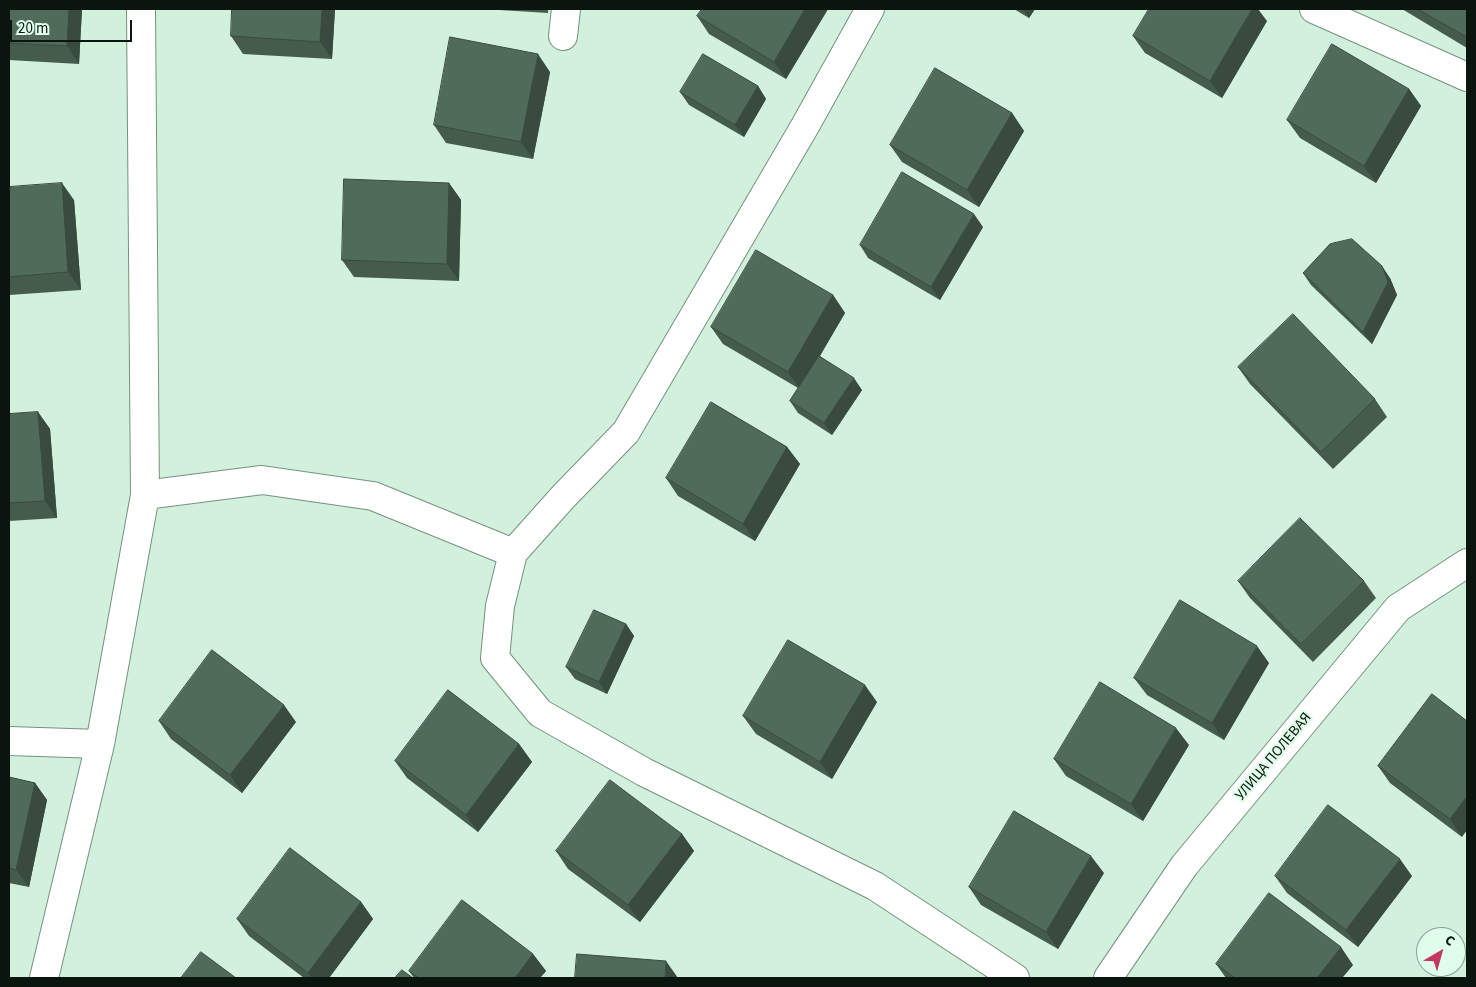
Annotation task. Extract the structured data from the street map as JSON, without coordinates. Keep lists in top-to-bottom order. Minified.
{"streets":{"street":["УЛИЦА ПОЛЕВАЯ"]},"scale_bar":"20 m","north":"top right"}
